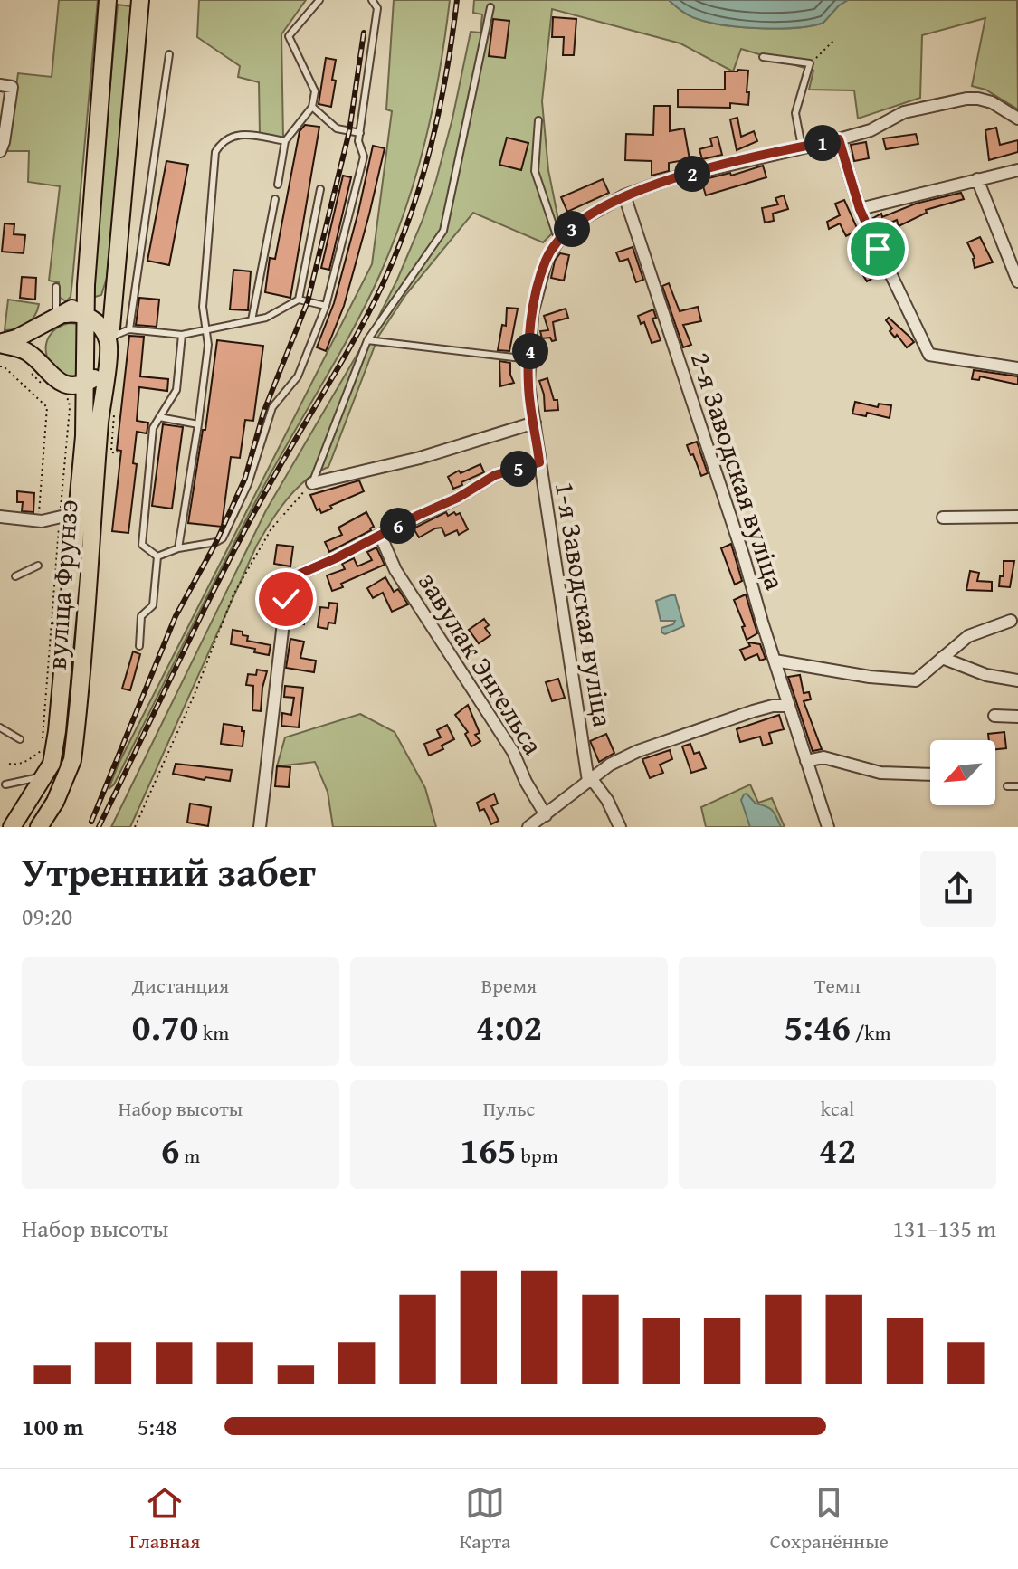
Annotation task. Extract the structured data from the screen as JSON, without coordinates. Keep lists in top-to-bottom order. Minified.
{"streets":{"main road":["вуліца Фрунзэ"],"street":["2-я Заводская вуліца","1-я Заводская вуліца","завулак Энгельса"]},"crossings":[["2-я Заводская вуліца","1-я Заводская вуліца"]],"north":"bottom left","page":{"pins":["1","2","3","4","5","6"],"heading":["Утренний забег","09:20"],"stats":[["Дистанция","0.70 km"],["Время","4:02"],["Темп","5:46 /km"],["Набор высоты","6 m"],["Пульс","165 bpm"],["kcal","42"]],"chart":["Набор высоты","131–135 m"],"list":[{"name":"100 m","note":"5:48"}],"tabs":["Главная","Карта","Сохранённые"]}}
